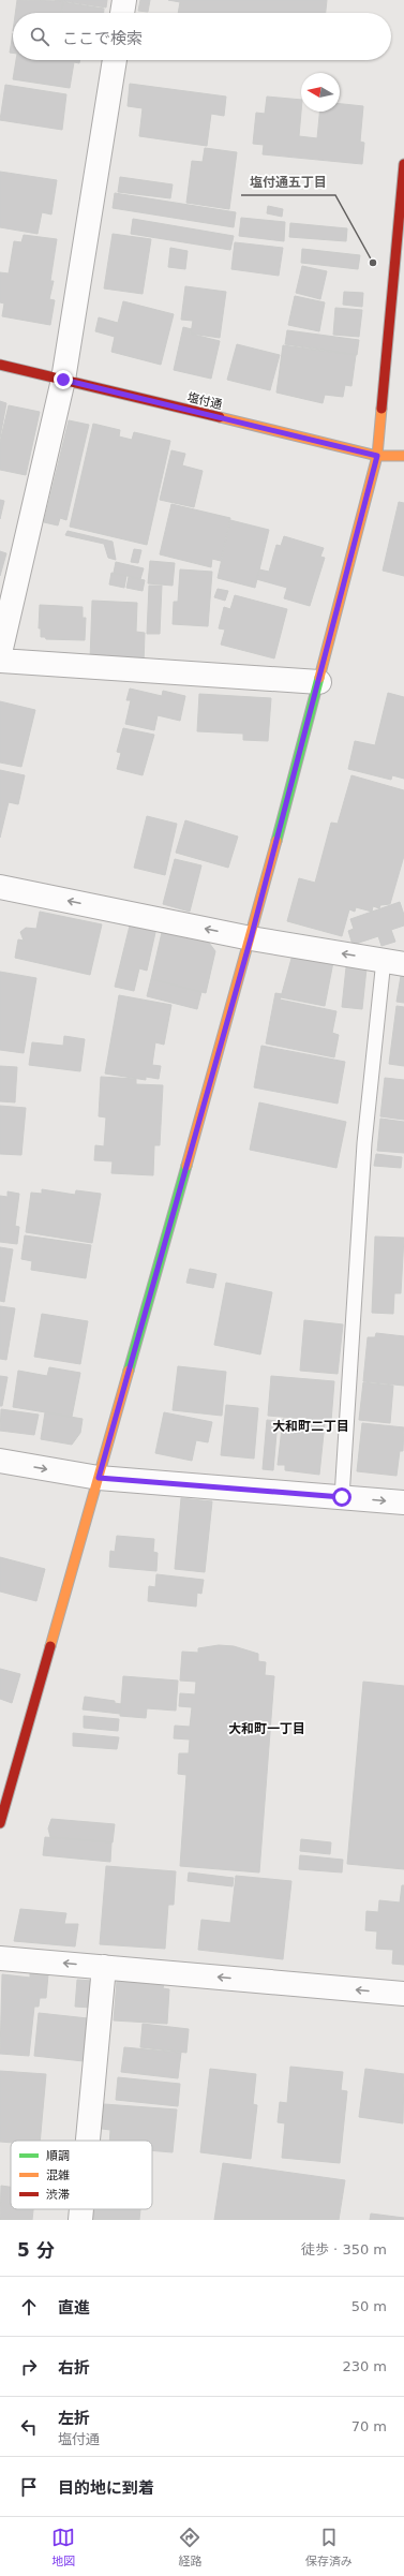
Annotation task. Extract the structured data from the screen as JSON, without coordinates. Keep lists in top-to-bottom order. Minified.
{"streets":{"street":["塩付通"]},"districts":["大和町二丁目","大和町一丁目"],"places":["塩付通五丁目"],"legend":["順調","混雑","渋滞"],"north":"left","page":{"search":"ここで検索","heading":["5 分","徒歩 · 350 m"],"list":[["直進","50 m"],["右折","230 m"],["左折","塩付通","70 m"],"目的地に到着"],"nav":["地図","経路","保存済み"]}}
